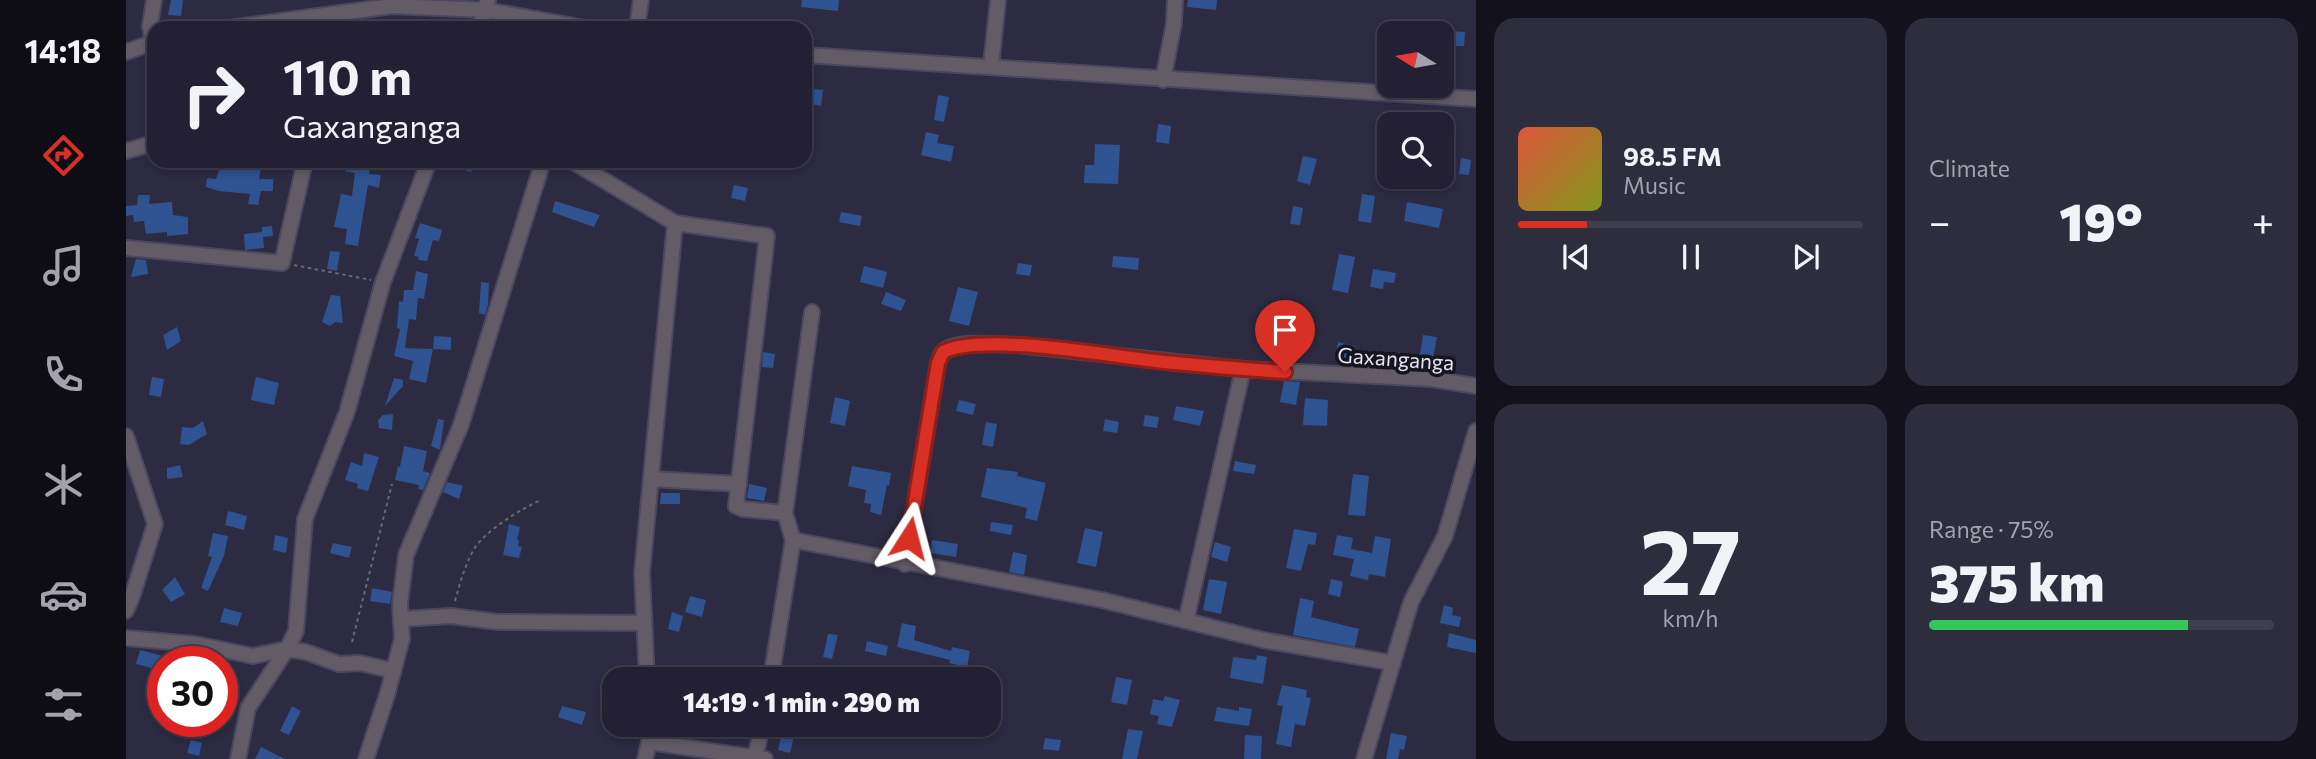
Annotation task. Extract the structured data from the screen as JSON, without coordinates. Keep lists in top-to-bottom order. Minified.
{"streets":{"street":["Gaxanganga"]},"north":"left","page":{"tabs":"14:18","tile":["Climate",["27","km/h"],["Range · 75%","375 km"]],"turn":["110 m","Gaxanganga"],"song":["98.5 FM","Music"],"heat":["−","19°","+"],"limit":"30","trip":"14:19 · 1 min · 290 m"}}
